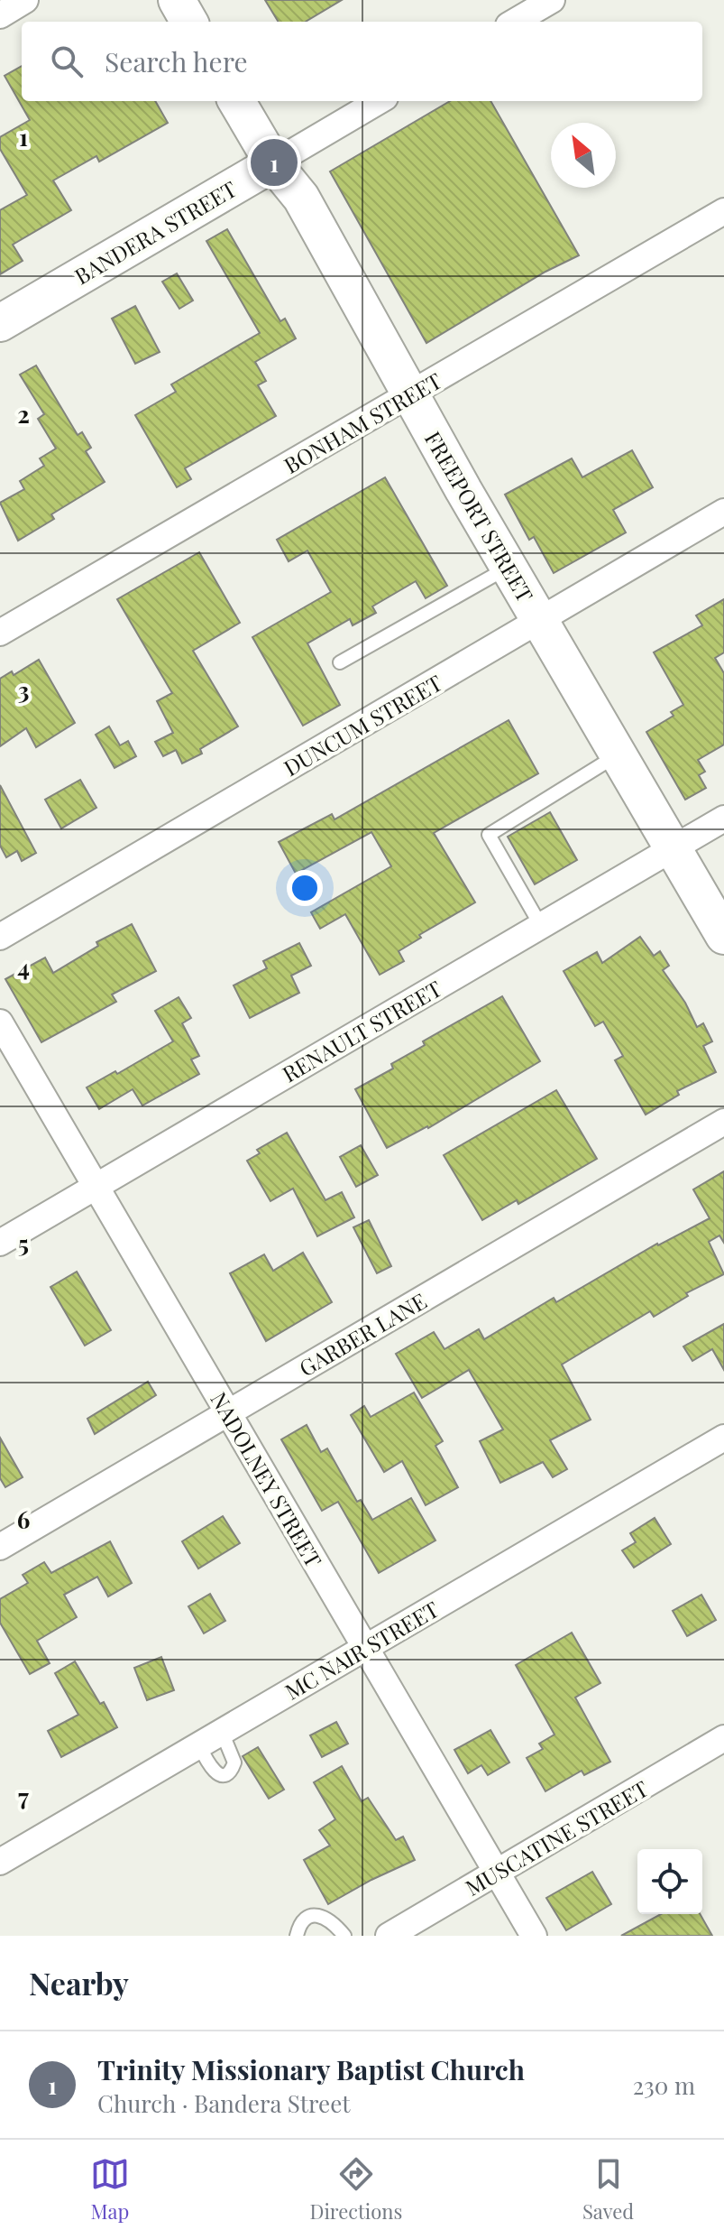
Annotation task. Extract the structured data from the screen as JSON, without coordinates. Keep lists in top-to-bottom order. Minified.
{"streets":{"main road":["BANDERA STREET","FREEPORT STREET"],"street":["BONHAM STREET","DUNCUM STREET","RENAULT STREET","GARBER LANE","NADOLNEY STREET","MC NAIR STREET","MUSCATINE STREET"]},"crossings":[["BANDERA STREET","FREEPORT STREET"],["BONHAM STREET","FREEPORT STREET"],["FREEPORT STREET","DUNCUM STREET"],["FREEPORT STREET","RENAULT STREET"],["RENAULT STREET","NADOLNEY STREET"],["GARBER LANE","NADOLNEY STREET"],["NADOLNEY STREET","MC NAIR STREET"],["NADOLNEY STREET","MUSCATINE STREET"]],"north":"top left","page":{"search":"Search here","pins":"1","heading":"Nearby","list":[{"mark":"1","name":"Trinity Missionary Baptist Church","note":"Church · Bandera Street","value":"230 m"}],"nav":["Map","Directions","Saved"]},"grid":{"rows":["1","2","3","4","5","6","7"]}}
